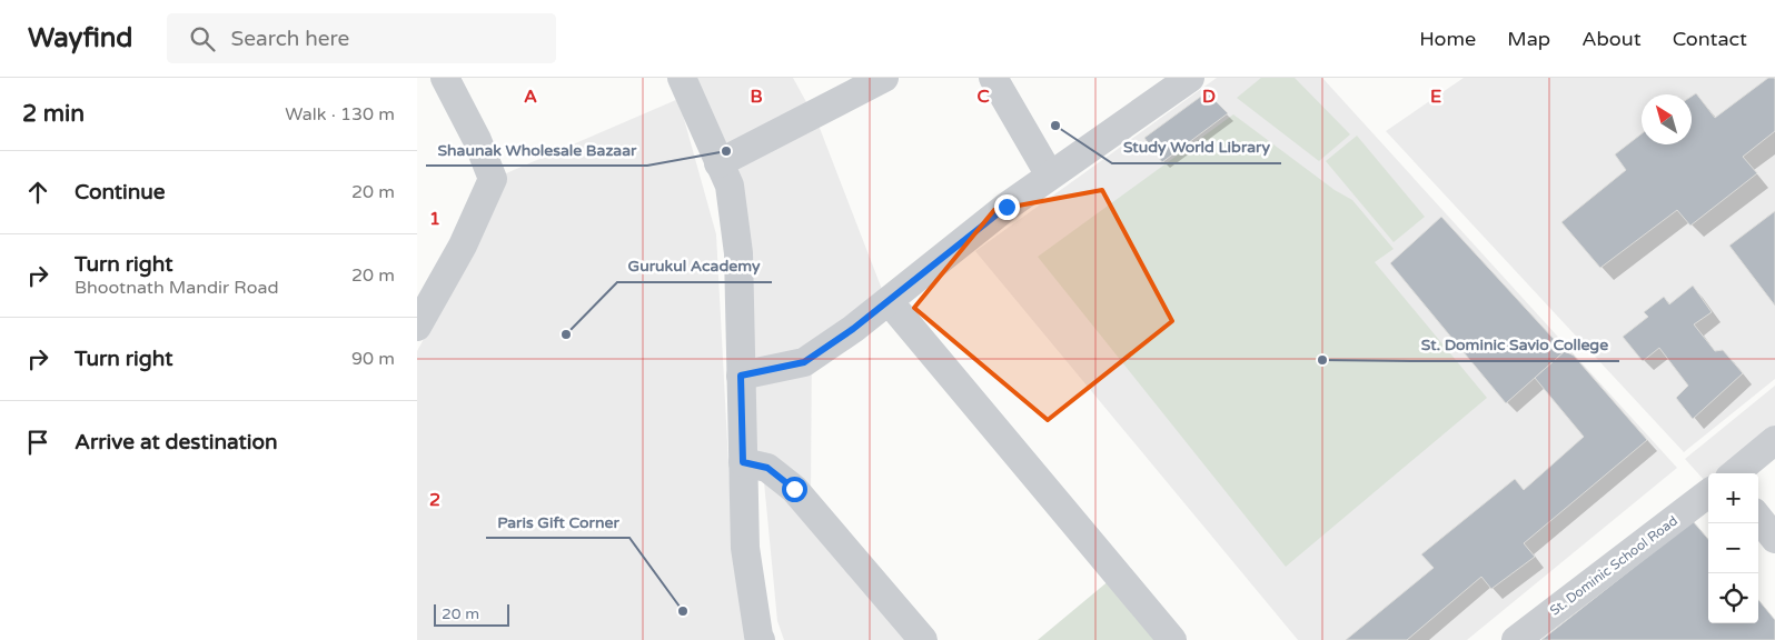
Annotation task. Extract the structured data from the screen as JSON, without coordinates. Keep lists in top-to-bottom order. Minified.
{"streets":{"street":["St. Dominic School Road"]},"places":["Study World Library","Shaunak Wholesale Bazaar","Gurukul Academy","St. Dominic Savio College","Paris Gift Corner"],"scale_bar":"20 m","north":"top left","page":{"header":"Wayfind","search":"Search here","nav":["Home","Map","About","Contact"],"heading":["2 min","Walk · 130 m"],"list":[["Continue","20 m"],["Turn right","Bhootnath Mandir Road","20 m"],["Turn right","90 m"],"Arrive at destination"],"map_buttons":["+","−"],"scale":"20 m"},"grid":{"columns":["A","B","C","D","E"],"rows":["1","2"]}}
